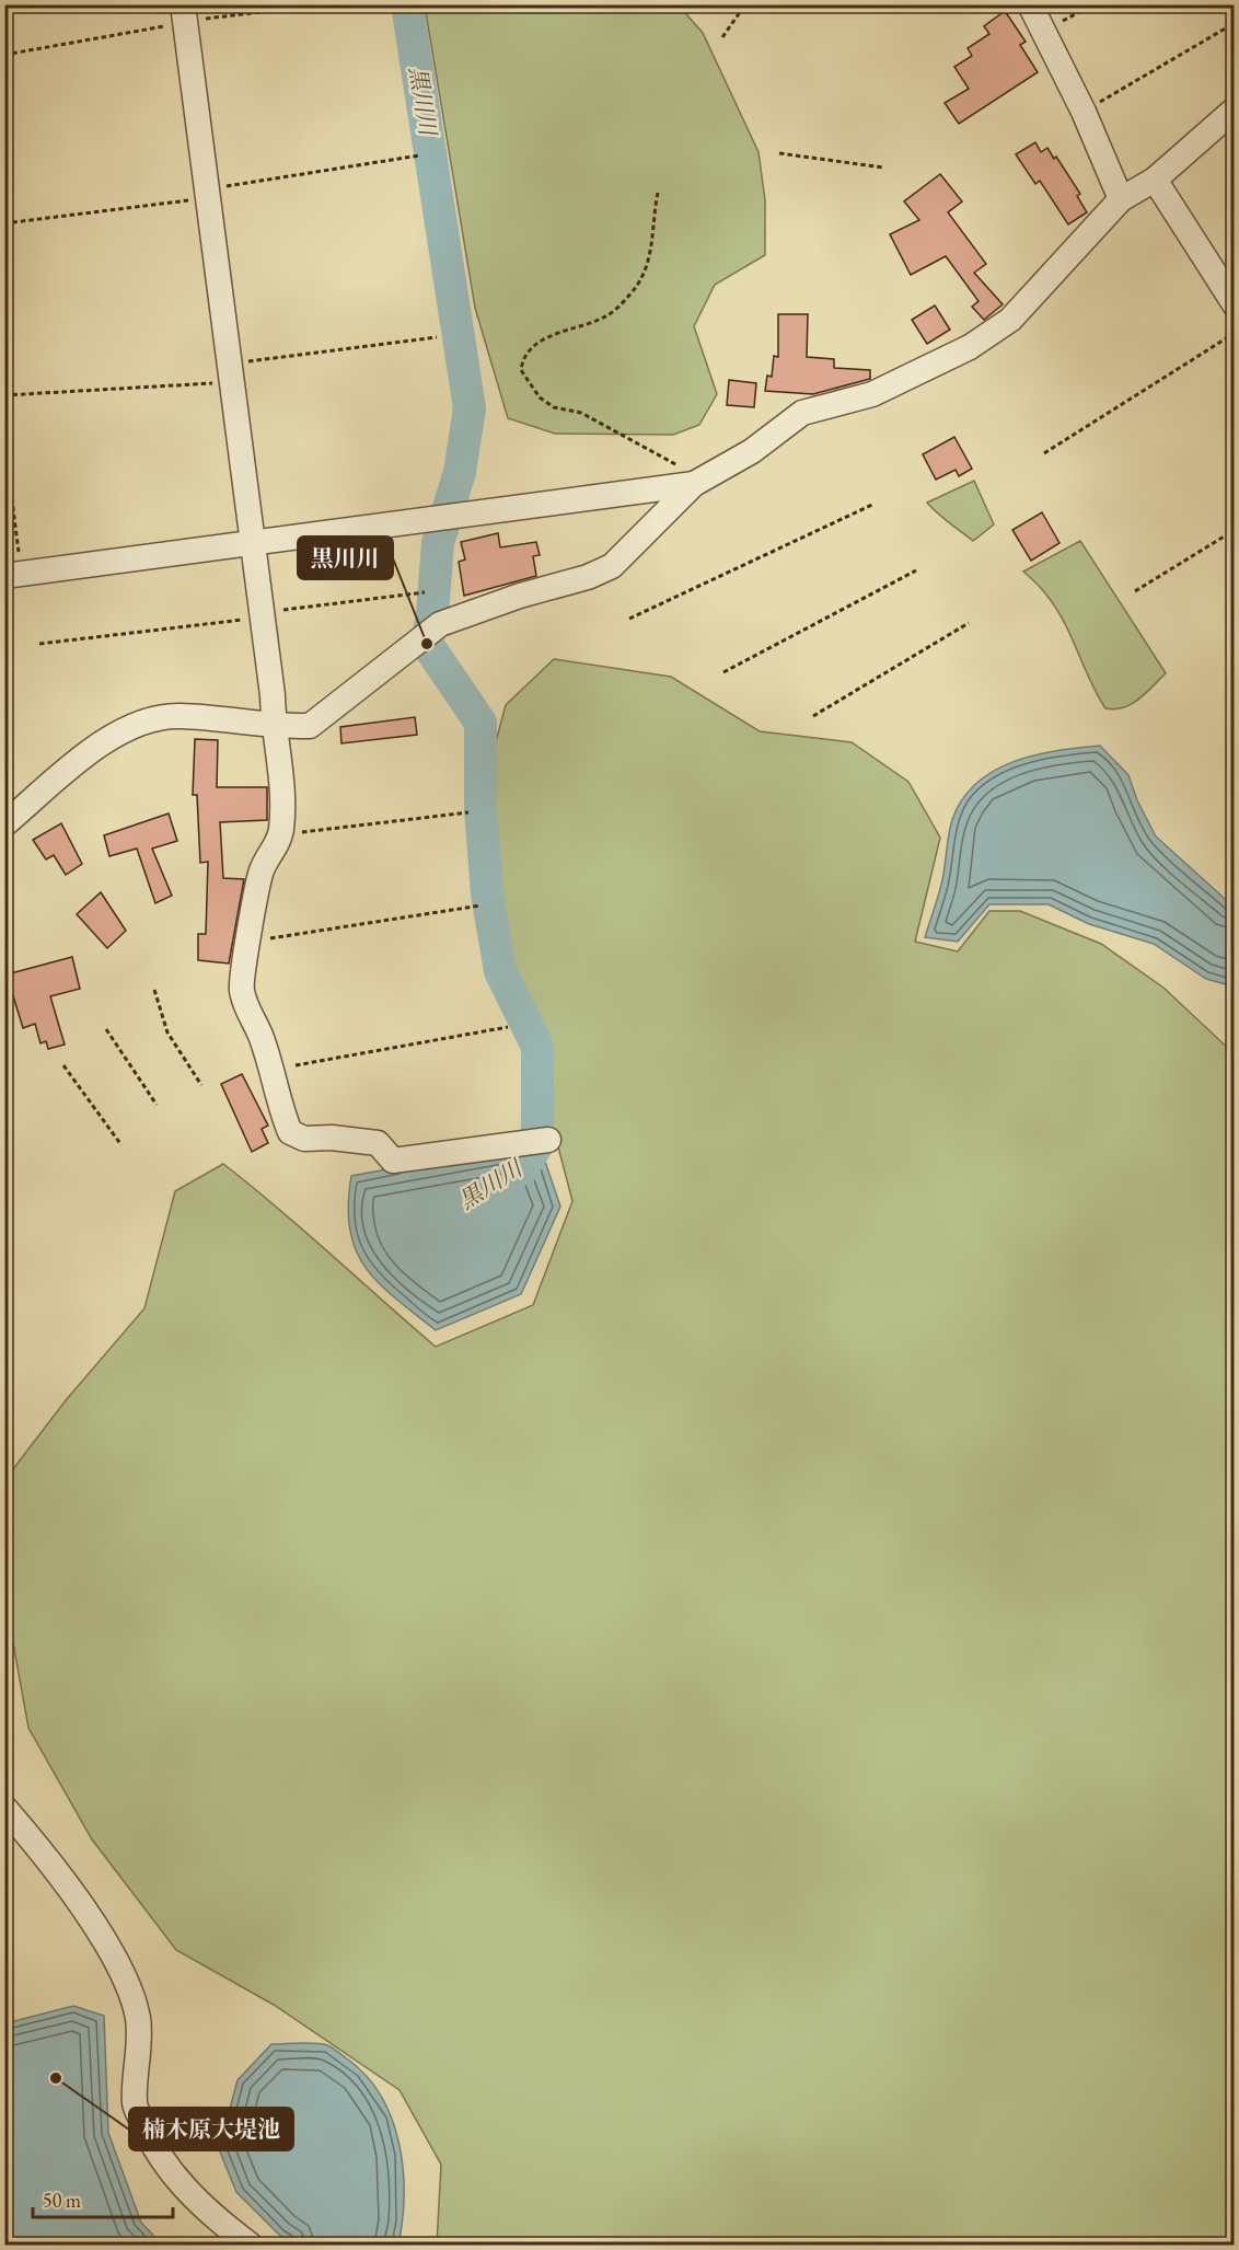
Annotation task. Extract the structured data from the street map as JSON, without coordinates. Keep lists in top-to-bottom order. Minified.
{"water":["黒川川"],"places":["黒川川","楠木原大堤池"],"scale_bar":"50 m"}
